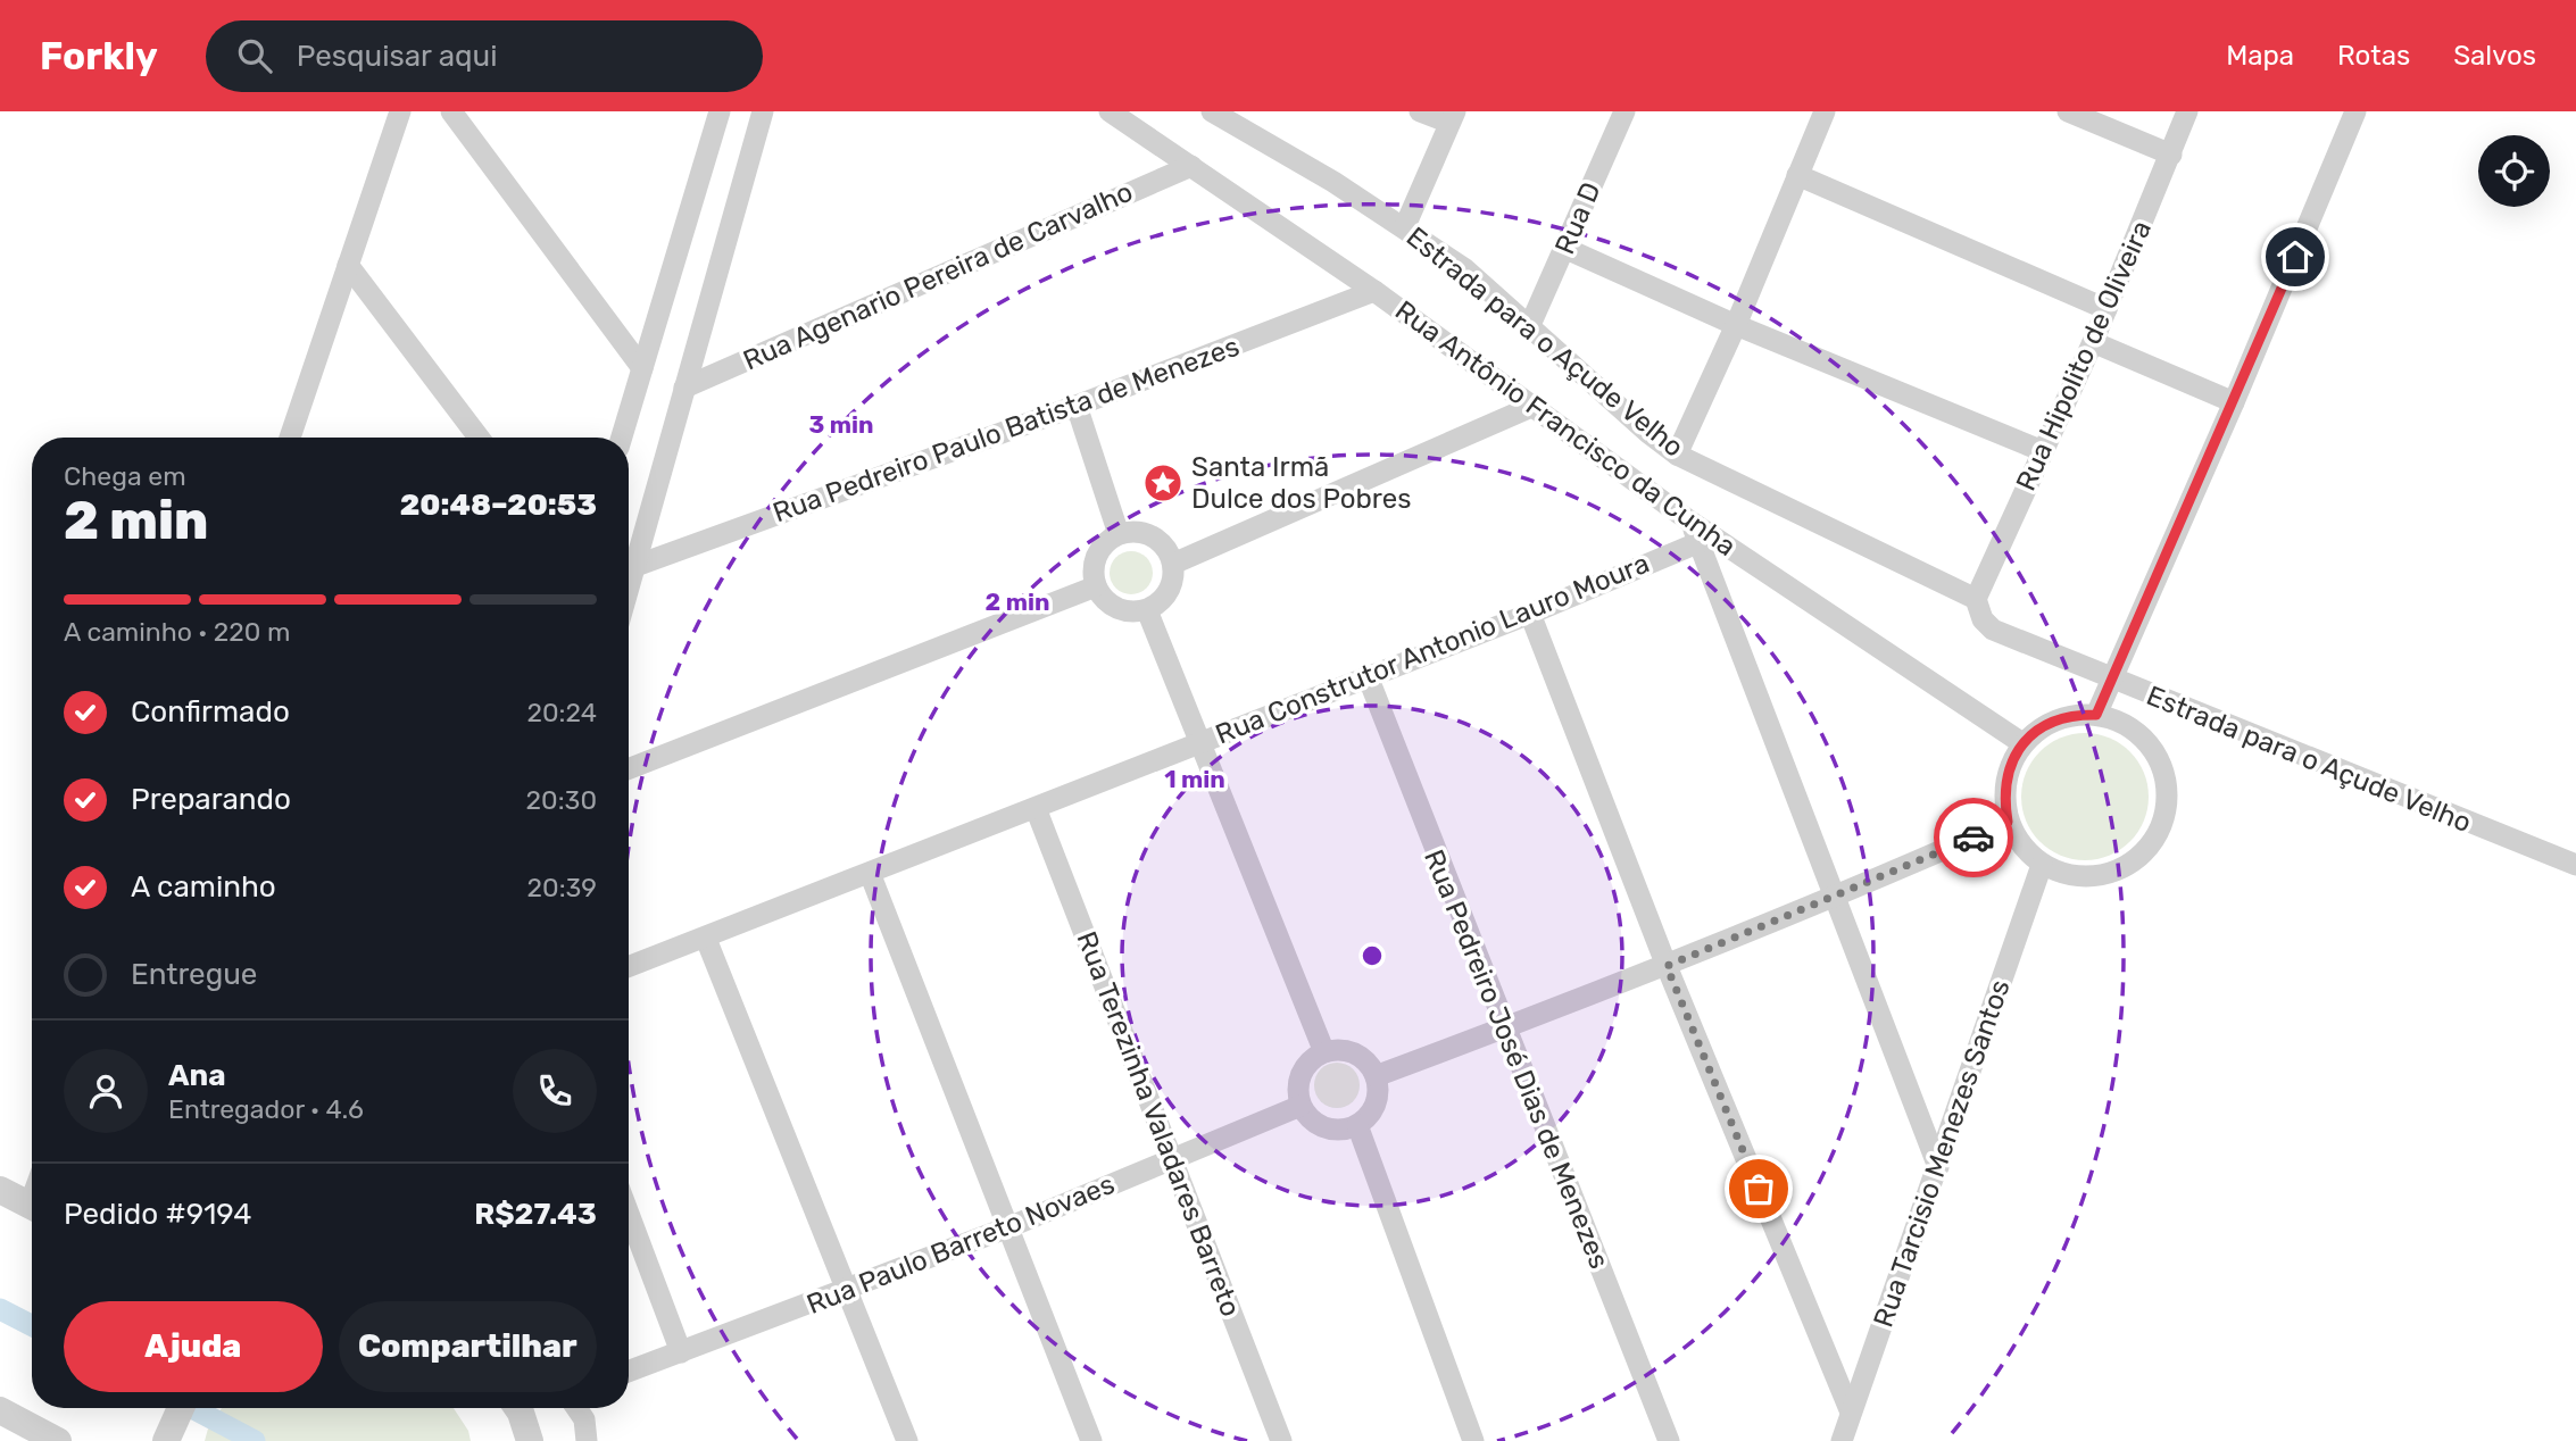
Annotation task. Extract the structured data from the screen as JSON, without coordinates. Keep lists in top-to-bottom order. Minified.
{"streets":{"street":["Rua D","Rua Agenario Pereira de Carvalho","Estrada para o Açude Velho","Rua Hipolito de Oliveira","Rua Antônio Francisco da Cunha","Rua Pedreiro Paulo Batista de Menezes","Rua Construtor Antonio Lauro Moura","Rua Pedreiro José Dias de Menezes","Rua Terezinha Valadares Barreto","Rua Tarcisio Menezes Santos","Rua Paulo Barreto Novaes"]},"crossings":[["Rua D","Estrada para o Açude Velho"],["Rua Agenario Pereira de Carvalho","Rua Antônio Francisco da Cunha"],["Estrada para o Açude Velho","Rua Hipolito de Oliveira"],["Rua Antônio Francisco da Cunha","Rua Pedreiro Paulo Batista de Menezes"],["Rua Antônio Francisco da Cunha","Rua Construtor Antonio Lauro Moura"],["Rua Antônio Francisco da Cunha","Rua Tarcisio Menezes Santos"],["Rua Construtor Antonio Lauro Moura","Rua Pedreiro José Dias de Menezes"],["Rua Construtor Antonio Lauro Moura","Rua Terezinha Valadares Barreto"],["Rua Terezinha Valadares Barreto","Rua Paulo Barreto Novaes"]],"places":{"place":["Santa Irmã Dulce dos Pobres"]},"page":{"header":"Forkly","search":"Pesquisar aqui","nav":["Mapa","Rotas","Salvos"],"heading":["2 min","Chega em","20:48–20:53"],"panel":["Ana","Entregador · 4.6","Pedido #9194","R$27.43"],"bar":"A caminho · 220 m","list":[["Confirmado","20:24"],["Preparando","20:30"],["A caminho","20:39"],"Entregue"],"buttons":["Ajuda","Compartilhar"]},"rings":["3 min","2 min","1 min"]}
